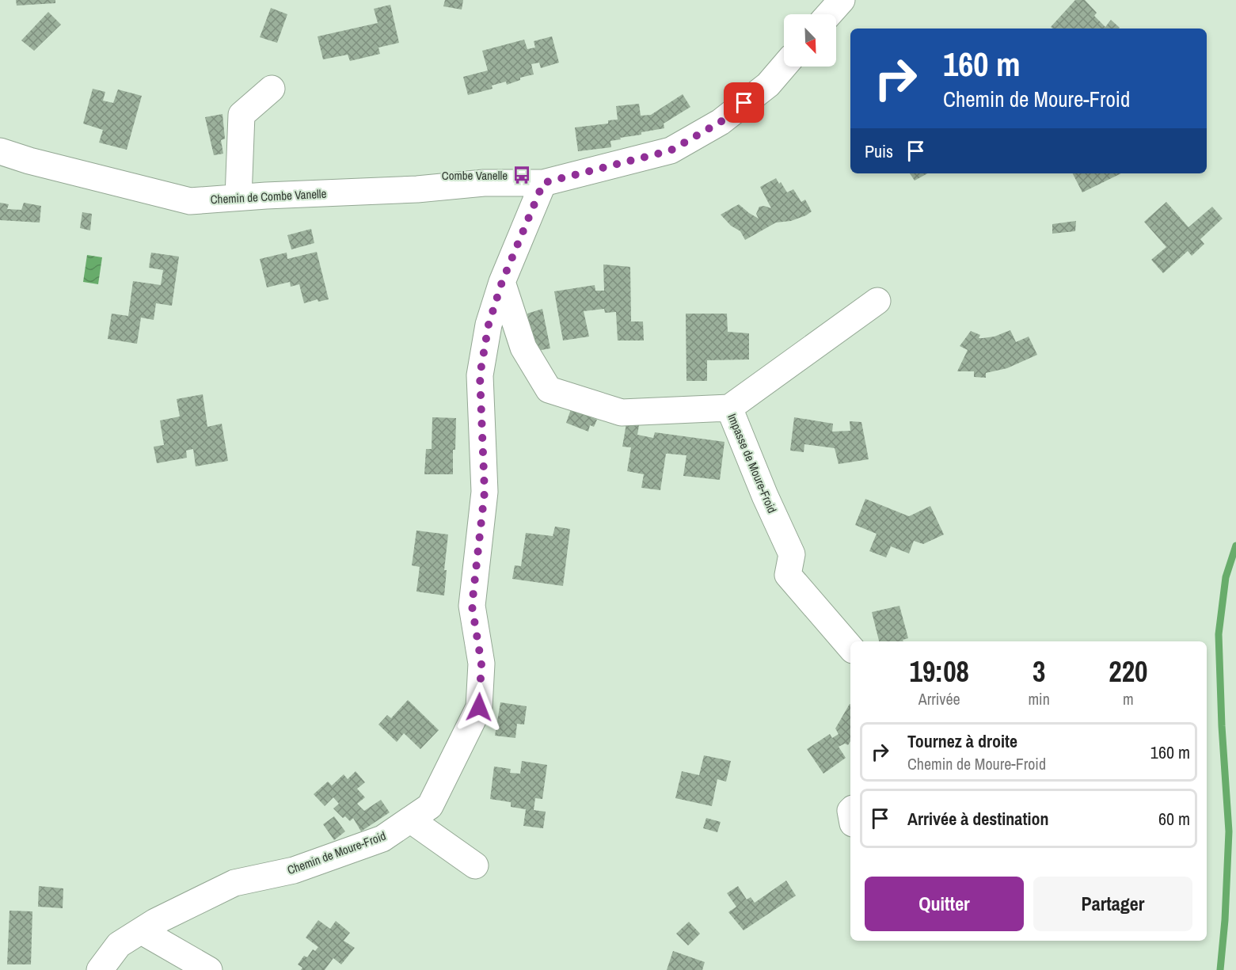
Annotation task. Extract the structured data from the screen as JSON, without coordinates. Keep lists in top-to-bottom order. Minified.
{"streets":{"street":["Chemin de Combe Vanelle","Impasse de Moure-Froid","Chemin de Moure-Froid"]},"crossings":[["Chemin de Combe Vanelle","Chemin de Moure-Froid"],["Impasse de Moure-Froid","Chemin de Moure-Froid"]],"places":{"bus stop":["Combe Vanelle"]},"north":"bottom right","page":{"turn":["160 m","Chemin de Moure-Froid"],"then":"Puis","eta":["19:08","Arrivée","3","min","220","m"],"list":[{"name":"Tournez à droite","note":"Chemin de Moure-Froid","value":"160 m"},{"name":"Arrivée à destination","value":"60 m"}],"buttons":["Quitter","Partager"]}}
